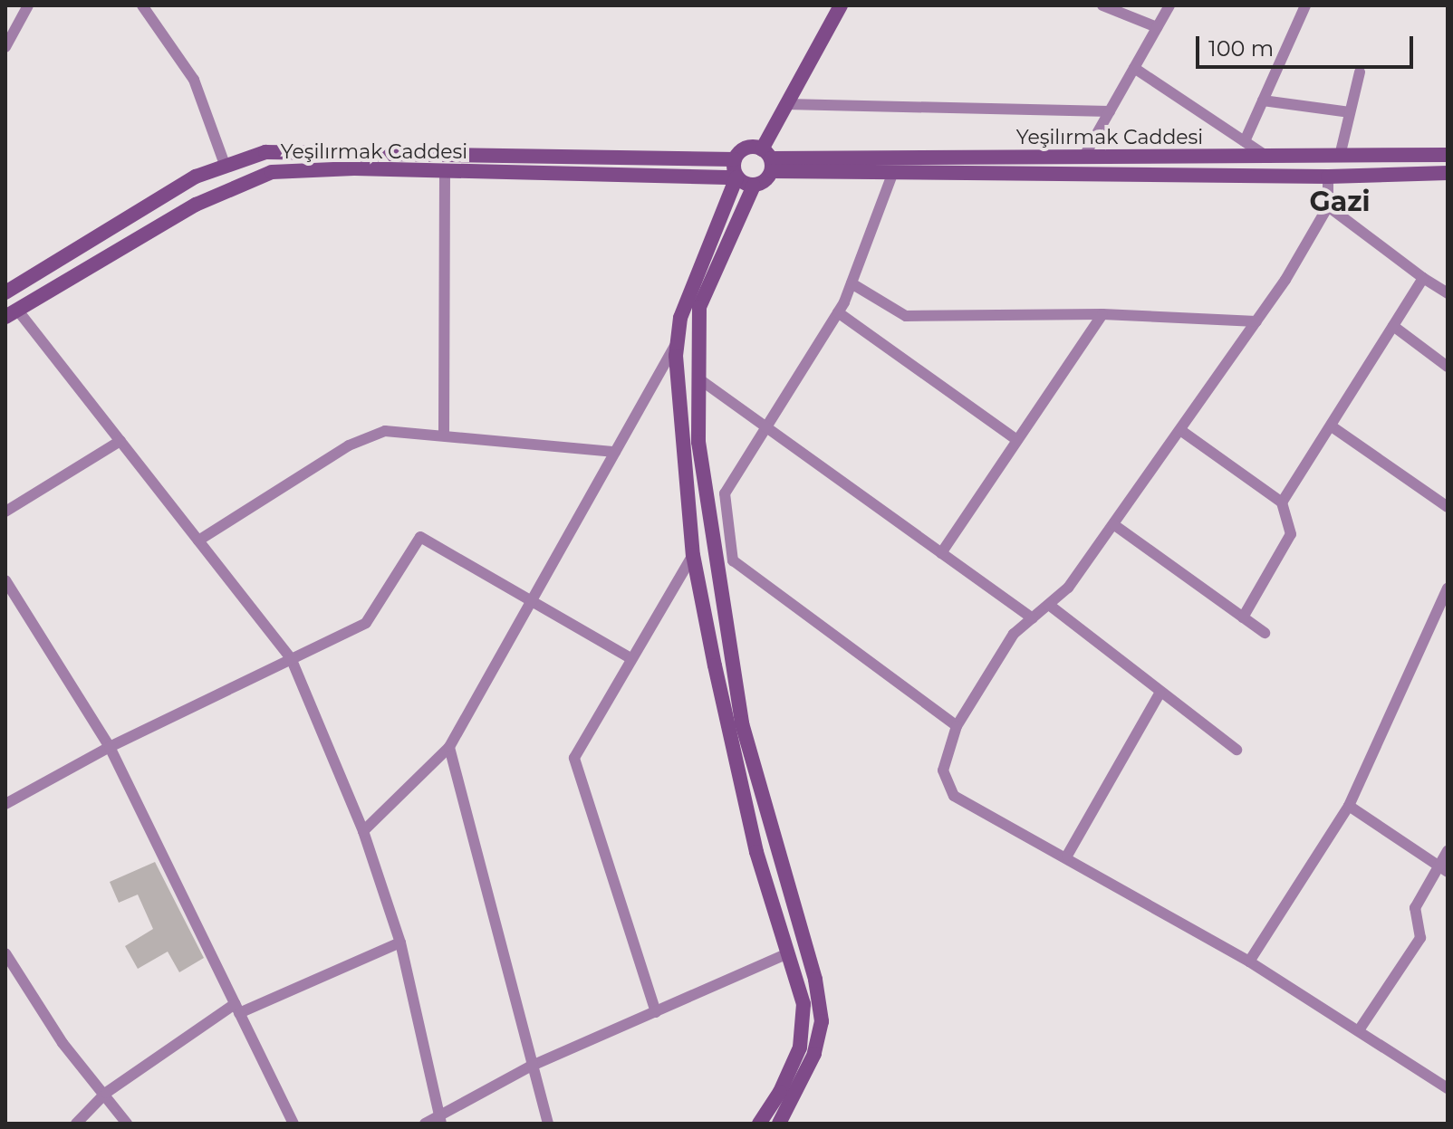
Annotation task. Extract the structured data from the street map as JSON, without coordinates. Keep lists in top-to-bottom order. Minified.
{"streets":{"main road":["Yeşilırmak Caddesi"]},"districts":["Gazi"],"scale_bar":"100 m"}
